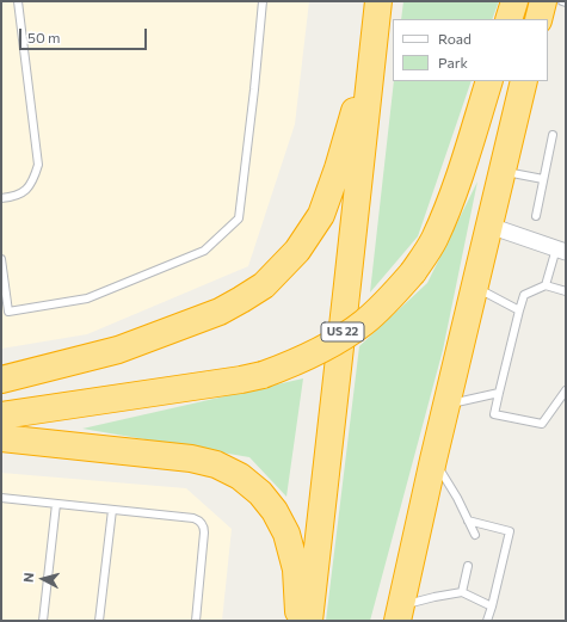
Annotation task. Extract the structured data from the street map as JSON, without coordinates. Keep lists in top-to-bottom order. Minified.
{"streets":{"highway":["US 22"]},"legend":["Road","Park"],"scale_bar":"50 m","north":"left"}
